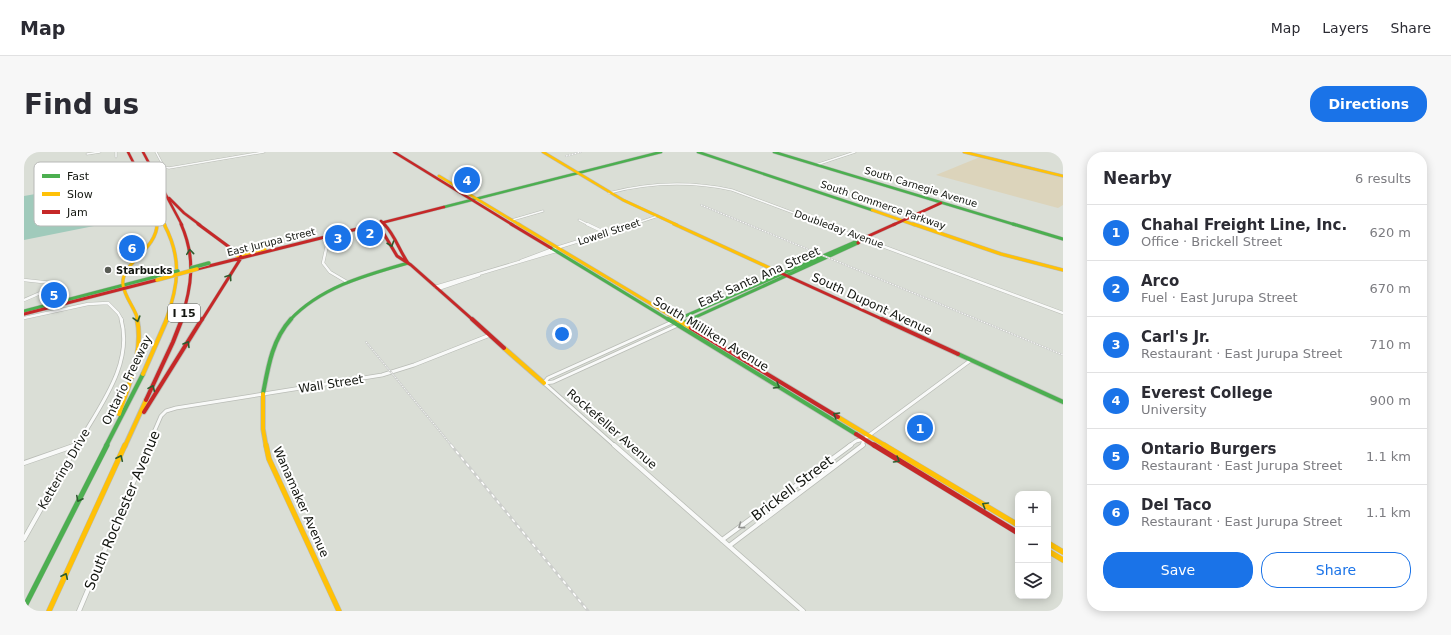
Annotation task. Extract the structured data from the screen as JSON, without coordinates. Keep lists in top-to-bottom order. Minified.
{"streets":{"main road":["South Carnegie Avenue","South Commerce Parkway","East Jurupa Street","East Santa Ana Street","South Dupont Avenue","I 15","South Milliken Avenue","Ontario Freeway","Rockefeller Avenue","Wanamaker Avenue"],"street":["Doubleday Avenue","Lowell Street","Wall Street","Kettering Drive","Brickell Street","South Rochester Avenue"]},"crossings":[["South Carnegie Avenue","East Santa Ana Street"],["South Commerce Parkway","East Santa Ana Street"],["Doubleday Avenue","East Santa Ana Street"],["Doubleday Avenue","South Dupont Avenue"],["Lowell Street","South Dupont Avenue"],["Lowell Street","South Milliken Avenue"],["Lowell Street","Rockefeller Avenue"],["East Jurupa Street","South Dupont Avenue"],["East Jurupa Street","South Milliken Avenue"],["East Jurupa Street","Rockefeller Avenue"],["East Santa Ana Street","South Dupont Avenue"],["East Santa Ana Street","South Milliken Avenue"],["East Santa Ana Street","Rockefeller Avenue"],["South Dupont Avenue","Brickell Street"],["South Milliken Avenue","Brickell Street"],["Wall Street","Rockefeller Avenue"],["Wall Street","Wanamaker Avenue"],["Wall Street","South Rochester Avenue"],["Rockefeller Avenue","Brickell Street"],["Rockefeller Avenue","Wanamaker Avenue"]],"places":["Starbucks"],"legend":["Fast","Slow","Jam"],"page":{"header":"Map","nav":["Map","Layers","Share"],"buttons":["Directions",["Save","Share"]],"title":"Find us","heading":["Nearby","6 results"],"pins":["4","2","3","6","5","1"],"list":[{"mark":"1","name":"Chahal Freight Line, Inc.","note":"Office · Brickell Street","value":"620 m"},{"mark":"2","name":"Arco","note":"Fuel · East Jurupa Street","value":"670 m"},{"mark":"3","name":"Carl's Jr.","note":"Restaurant · East Jurupa Street","value":"710 m"},{"mark":"4","name":"Everest College","note":"University","value":"900 m"},{"mark":"5","name":"Ontario Burgers","note":"Restaurant · East Jurupa Street","value":"1.1 km"},{"mark":"6","name":"Del Taco","note":"Restaurant · East Jurupa Street","value":"1.1 km"}],"map_buttons":["+","−"]}}
